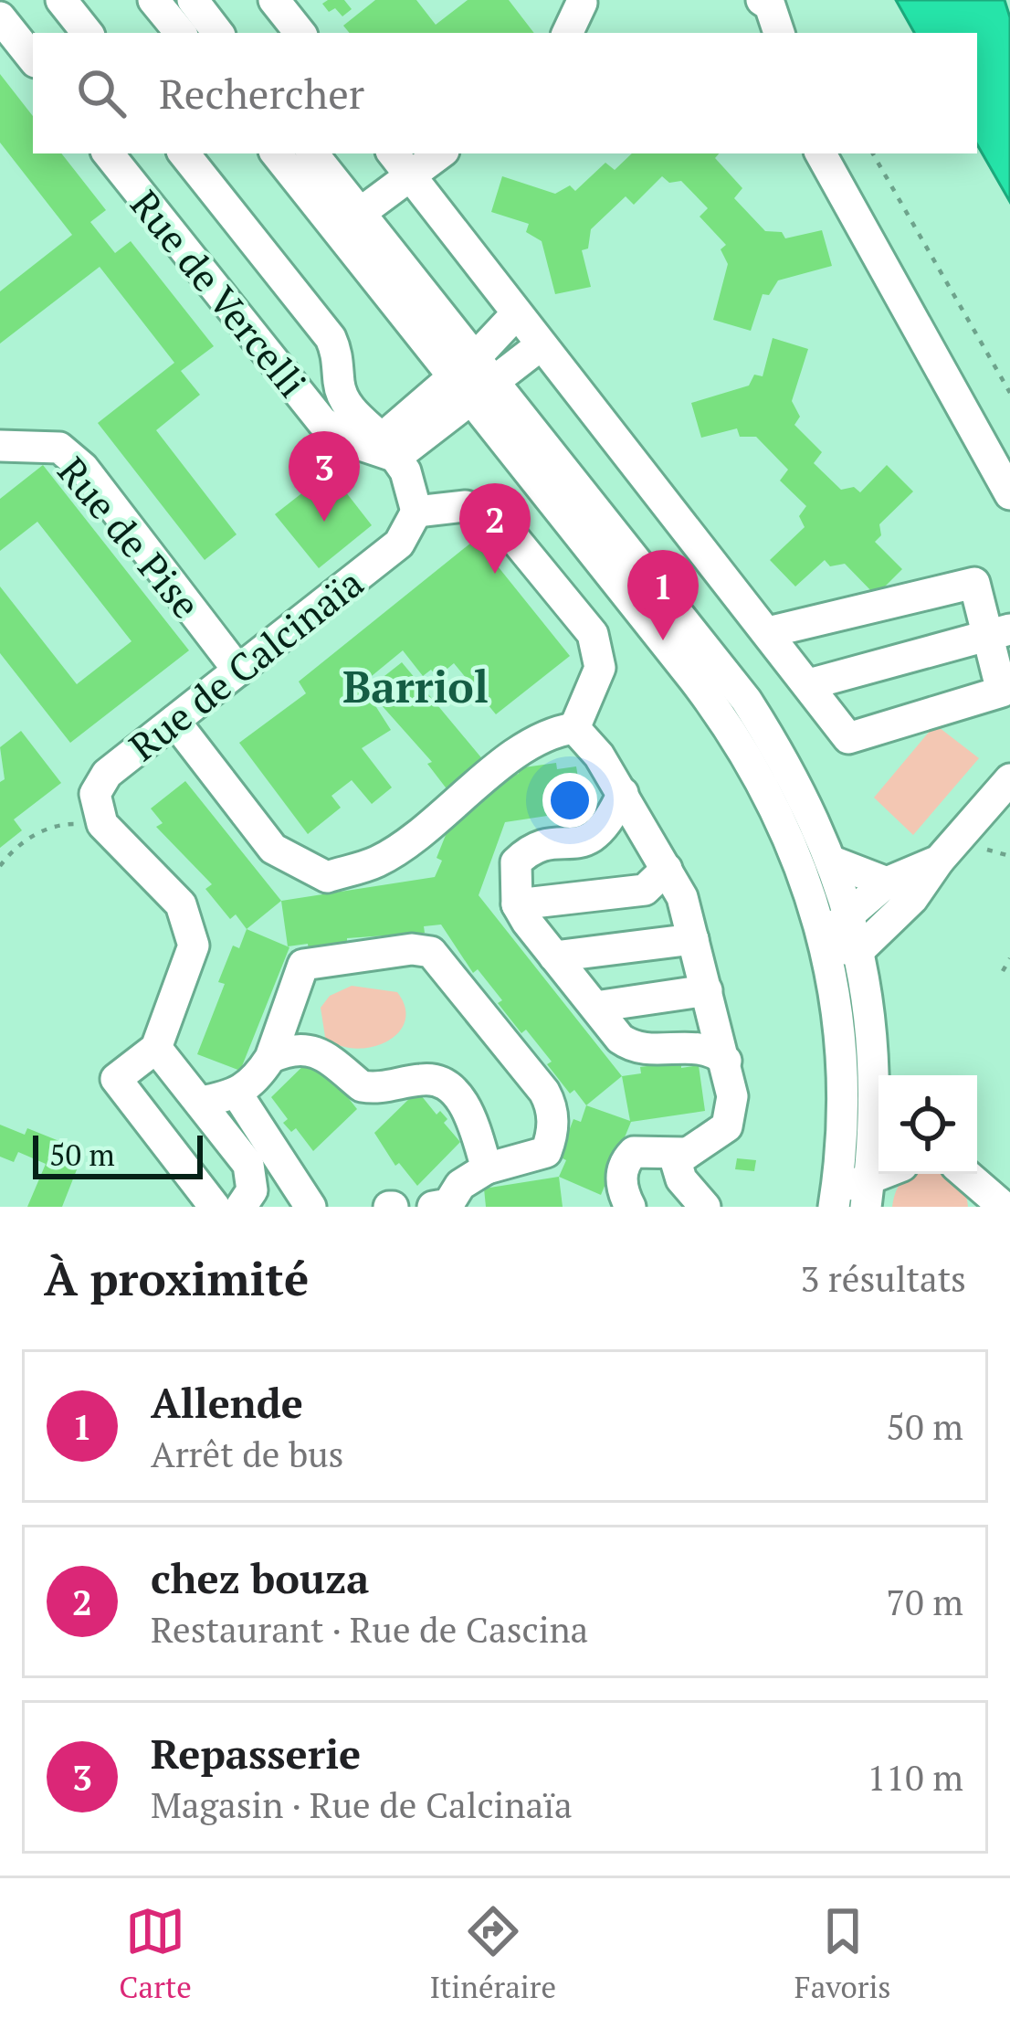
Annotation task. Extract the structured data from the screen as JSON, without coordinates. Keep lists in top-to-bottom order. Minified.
{"streets":{"street":["Rue de Vercelli","Rue de Pise","Rue de Calcinaïa"]},"crossings":[["Rue de Vercelli","Rue de Calcinaïa"],["Rue de Pise","Rue de Calcinaïa"]],"districts":["Barriol"],"scale_bar":"50 m","page":{"search":"Rechercher","pins":["3","2","1"],"scale":"50 m","heading":["À proximité","3 résultats"],"list":[{"mark":"1","name":"Allende","note":"Arrêt de bus","value":"50 m"},{"mark":"2","name":"chez bouza","note":"Restaurant · Rue de Cascina","value":"70 m"},{"mark":"3","name":"Repasserie","note":"Magasin · Rue de Calcinaïa","value":"110 m"}],"nav":["Carte","Itinéraire","Favoris"]}}
